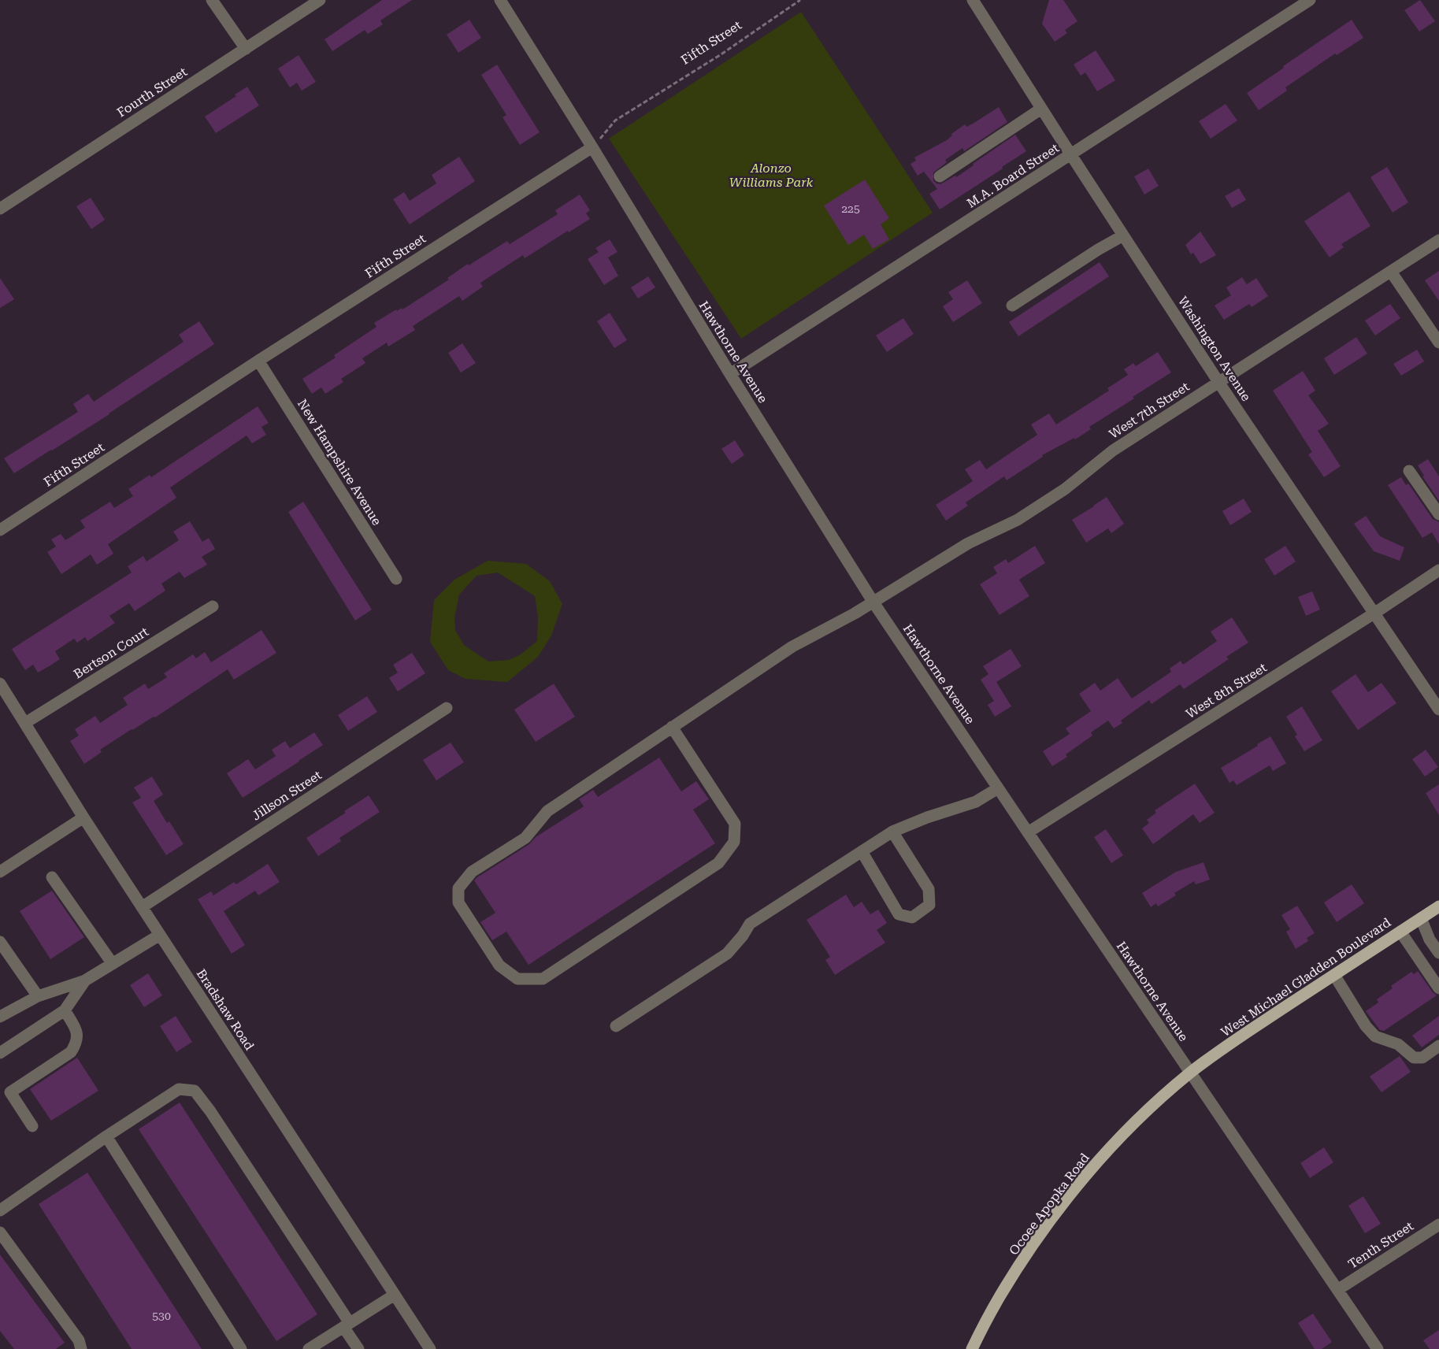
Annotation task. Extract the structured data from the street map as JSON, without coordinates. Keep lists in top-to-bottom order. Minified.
{"streets":{"main road":["West Michael Gladden Boulevard","Ocoee Apopka Road"],"street":["Fifth Street","Fourth Street","M.A. Board Street","Washington Avenue","Hawthorne Avenue","West 7th Street","New Hampshire Avenue","Bertson Court","West 8th Street","Jillson Street","Bradshaw Road","Tenth Street"]},"crossings":[["Fifth Street","Hawthorne Avenue"],["Fifth Street","New Hampshire Avenue"],["M.A. Board Street","Washington Avenue"],["M.A. Board Street","Hawthorne Avenue"],["Washington Avenue","West 7th Street"],["Washington Avenue","West 8th Street"],["Hawthorne Avenue","West 7th Street"],["Hawthorne Avenue","West 8th Street"],["Hawthorne Avenue","West Michael Gladden Boulevard"],["Hawthorne Avenue","Ocoee Apopka Road"],["Hawthorne Avenue","Tenth Street"],["Bertson Court","Bradshaw Road"],["Jillson Street","Bradshaw Road"],["West Michael Gladden Boulevard","Ocoee Apopka Road"]],"parks":["Alonzo Williams Park"],"house_numbers":["225","530"]}
